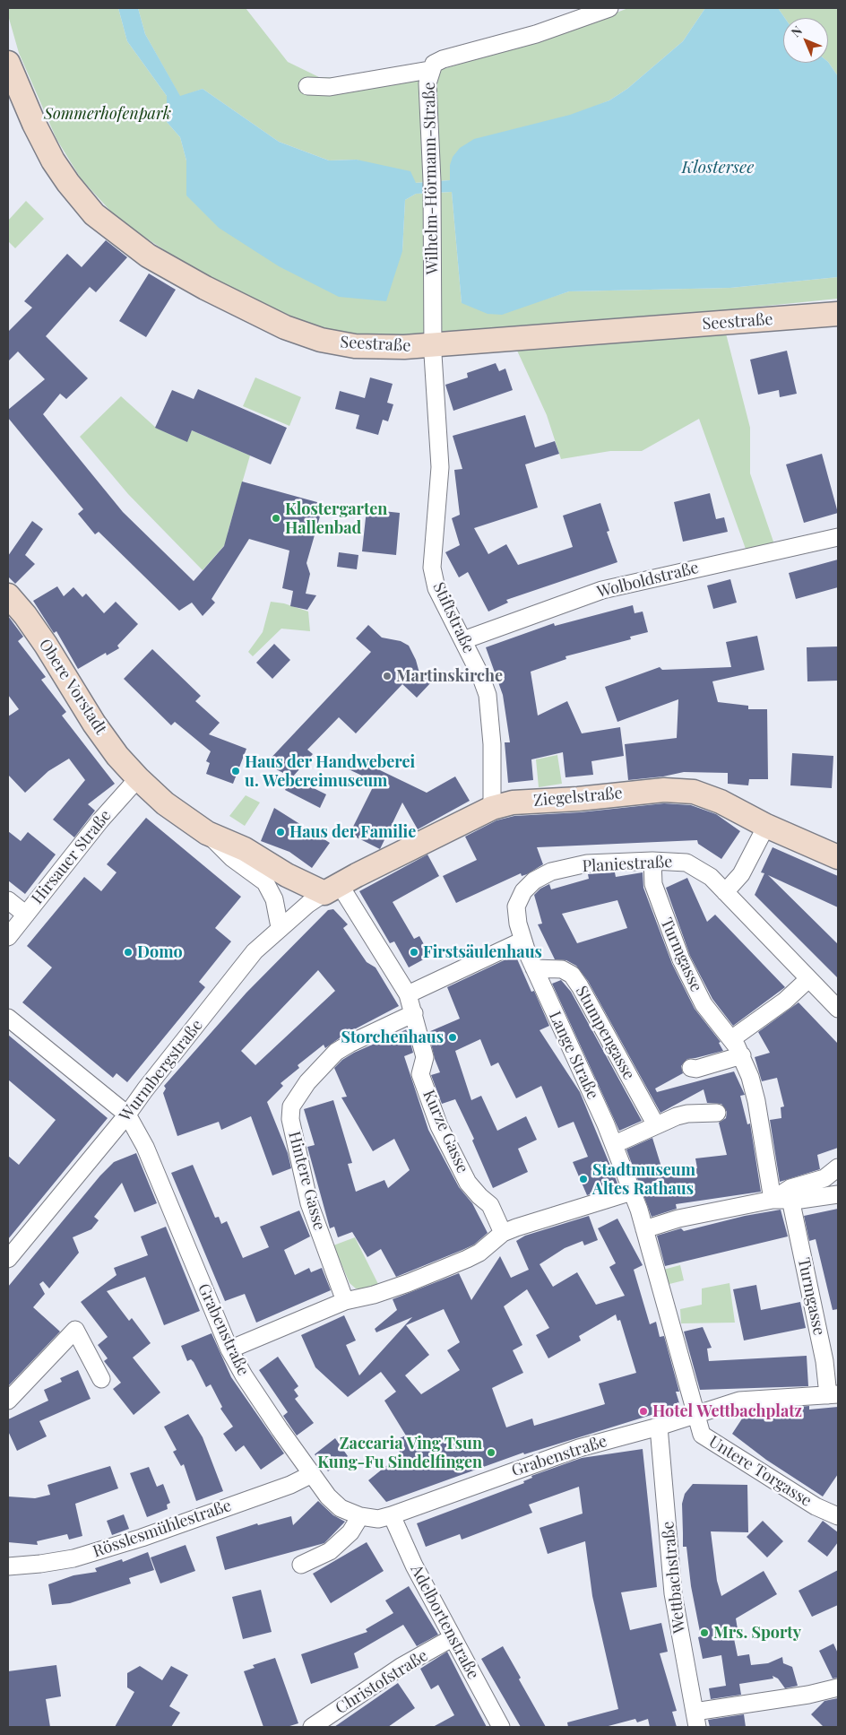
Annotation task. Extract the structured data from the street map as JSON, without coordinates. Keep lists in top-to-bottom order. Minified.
{"streets":{"main road":["Seestraße","Obere Vorstadt","Ziegelstraße"],"street":["Wilhelm-Hörmann-Straße","Wolboldstraße","Stiftstraße","Hirsauer Straße","Planiestraße","Turmgasse","Stumpengasse","Lange Straße","Wurmbergstraße","Kurze Gasse","Hintere Gasse","Grabenstraße","Untere Torgasse","Rösslesmühlestraße","Wettbachstraße","Adelbortenstraße","Christofstraße"]},"crossings":[["Wilhelm-Hörmann-Straße","Seestraße"],["Wilhelm-Hörmann-Straße","Stiftstraße"],["Seestraße","Stiftstraße"],["Wolboldstraße","Stiftstraße"],["Stiftstraße","Ziegelstraße"],["Obere Vorstadt","Ziegelstraße"],["Obere Vorstadt","Hirsauer Straße"],["Obere Vorstadt","Wurmbergstraße"],["Ziegelstraße","Wurmbergstraße"],["Planiestraße","Turmgasse"],["Planiestraße","Lange Straße"],["Turmgasse","Grabenstraße"],["Stumpengasse","Lange Straße"],["Lange Straße","Grabenstraße"],["Lange Straße","Untere Torgasse"],["Wurmbergstraße","Grabenstraße"],["Kurze Gasse","Hintere Gasse"],["Grabenstraße","Untere Torgasse"],["Grabenstraße","Rösslesmühlestraße"],["Grabenstraße","Wettbachstraße"],["Grabenstraße","Adelbortenstraße"],["Adelbortenstraße","Christofstraße"]],"water":["Klostersee"],"parks":["Sommerhofenpark"],"places":["Klostergarten Hallenbad","Martinskirche","Haus der Handweberei u. Webereimuseum","Haus der Familie","Domo","Firstsäulenhaus","Storchenhaus","Stadtmuseum Altes Rathaus","Hotel Wettbachplatz","Zaccaria Ving Tsun Kung-Fu Sindelfingen","Mrs. Sporty"],"north":"top left"}
